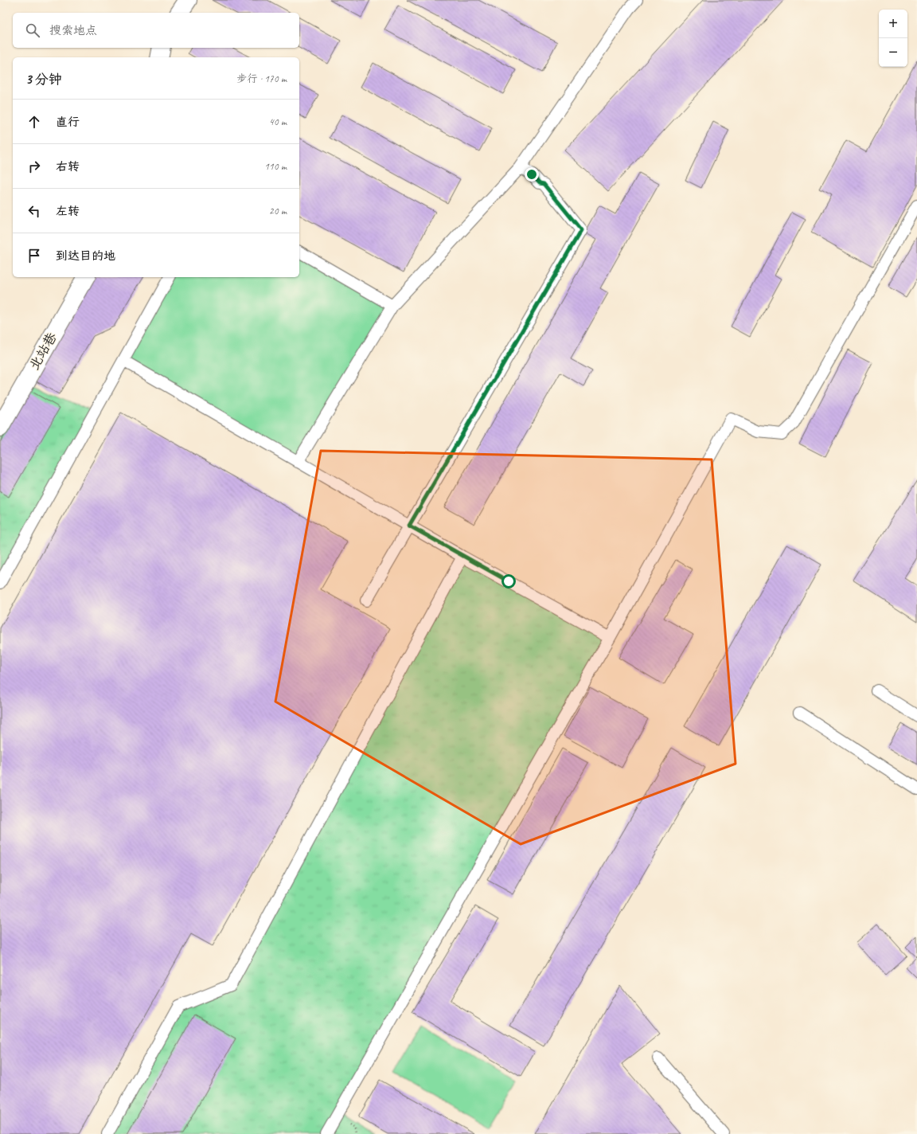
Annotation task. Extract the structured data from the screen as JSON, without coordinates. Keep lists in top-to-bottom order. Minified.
{"streets":{"street":["北站巷"]},"page":{"map_buttons":["+","−"],"search":"搜索地点","heading":["3 分钟","步行 · 170 m"],"list":[["直行","40 m"],["右转","110 m"],["左转","20 m"],"到达目的地"]}}
